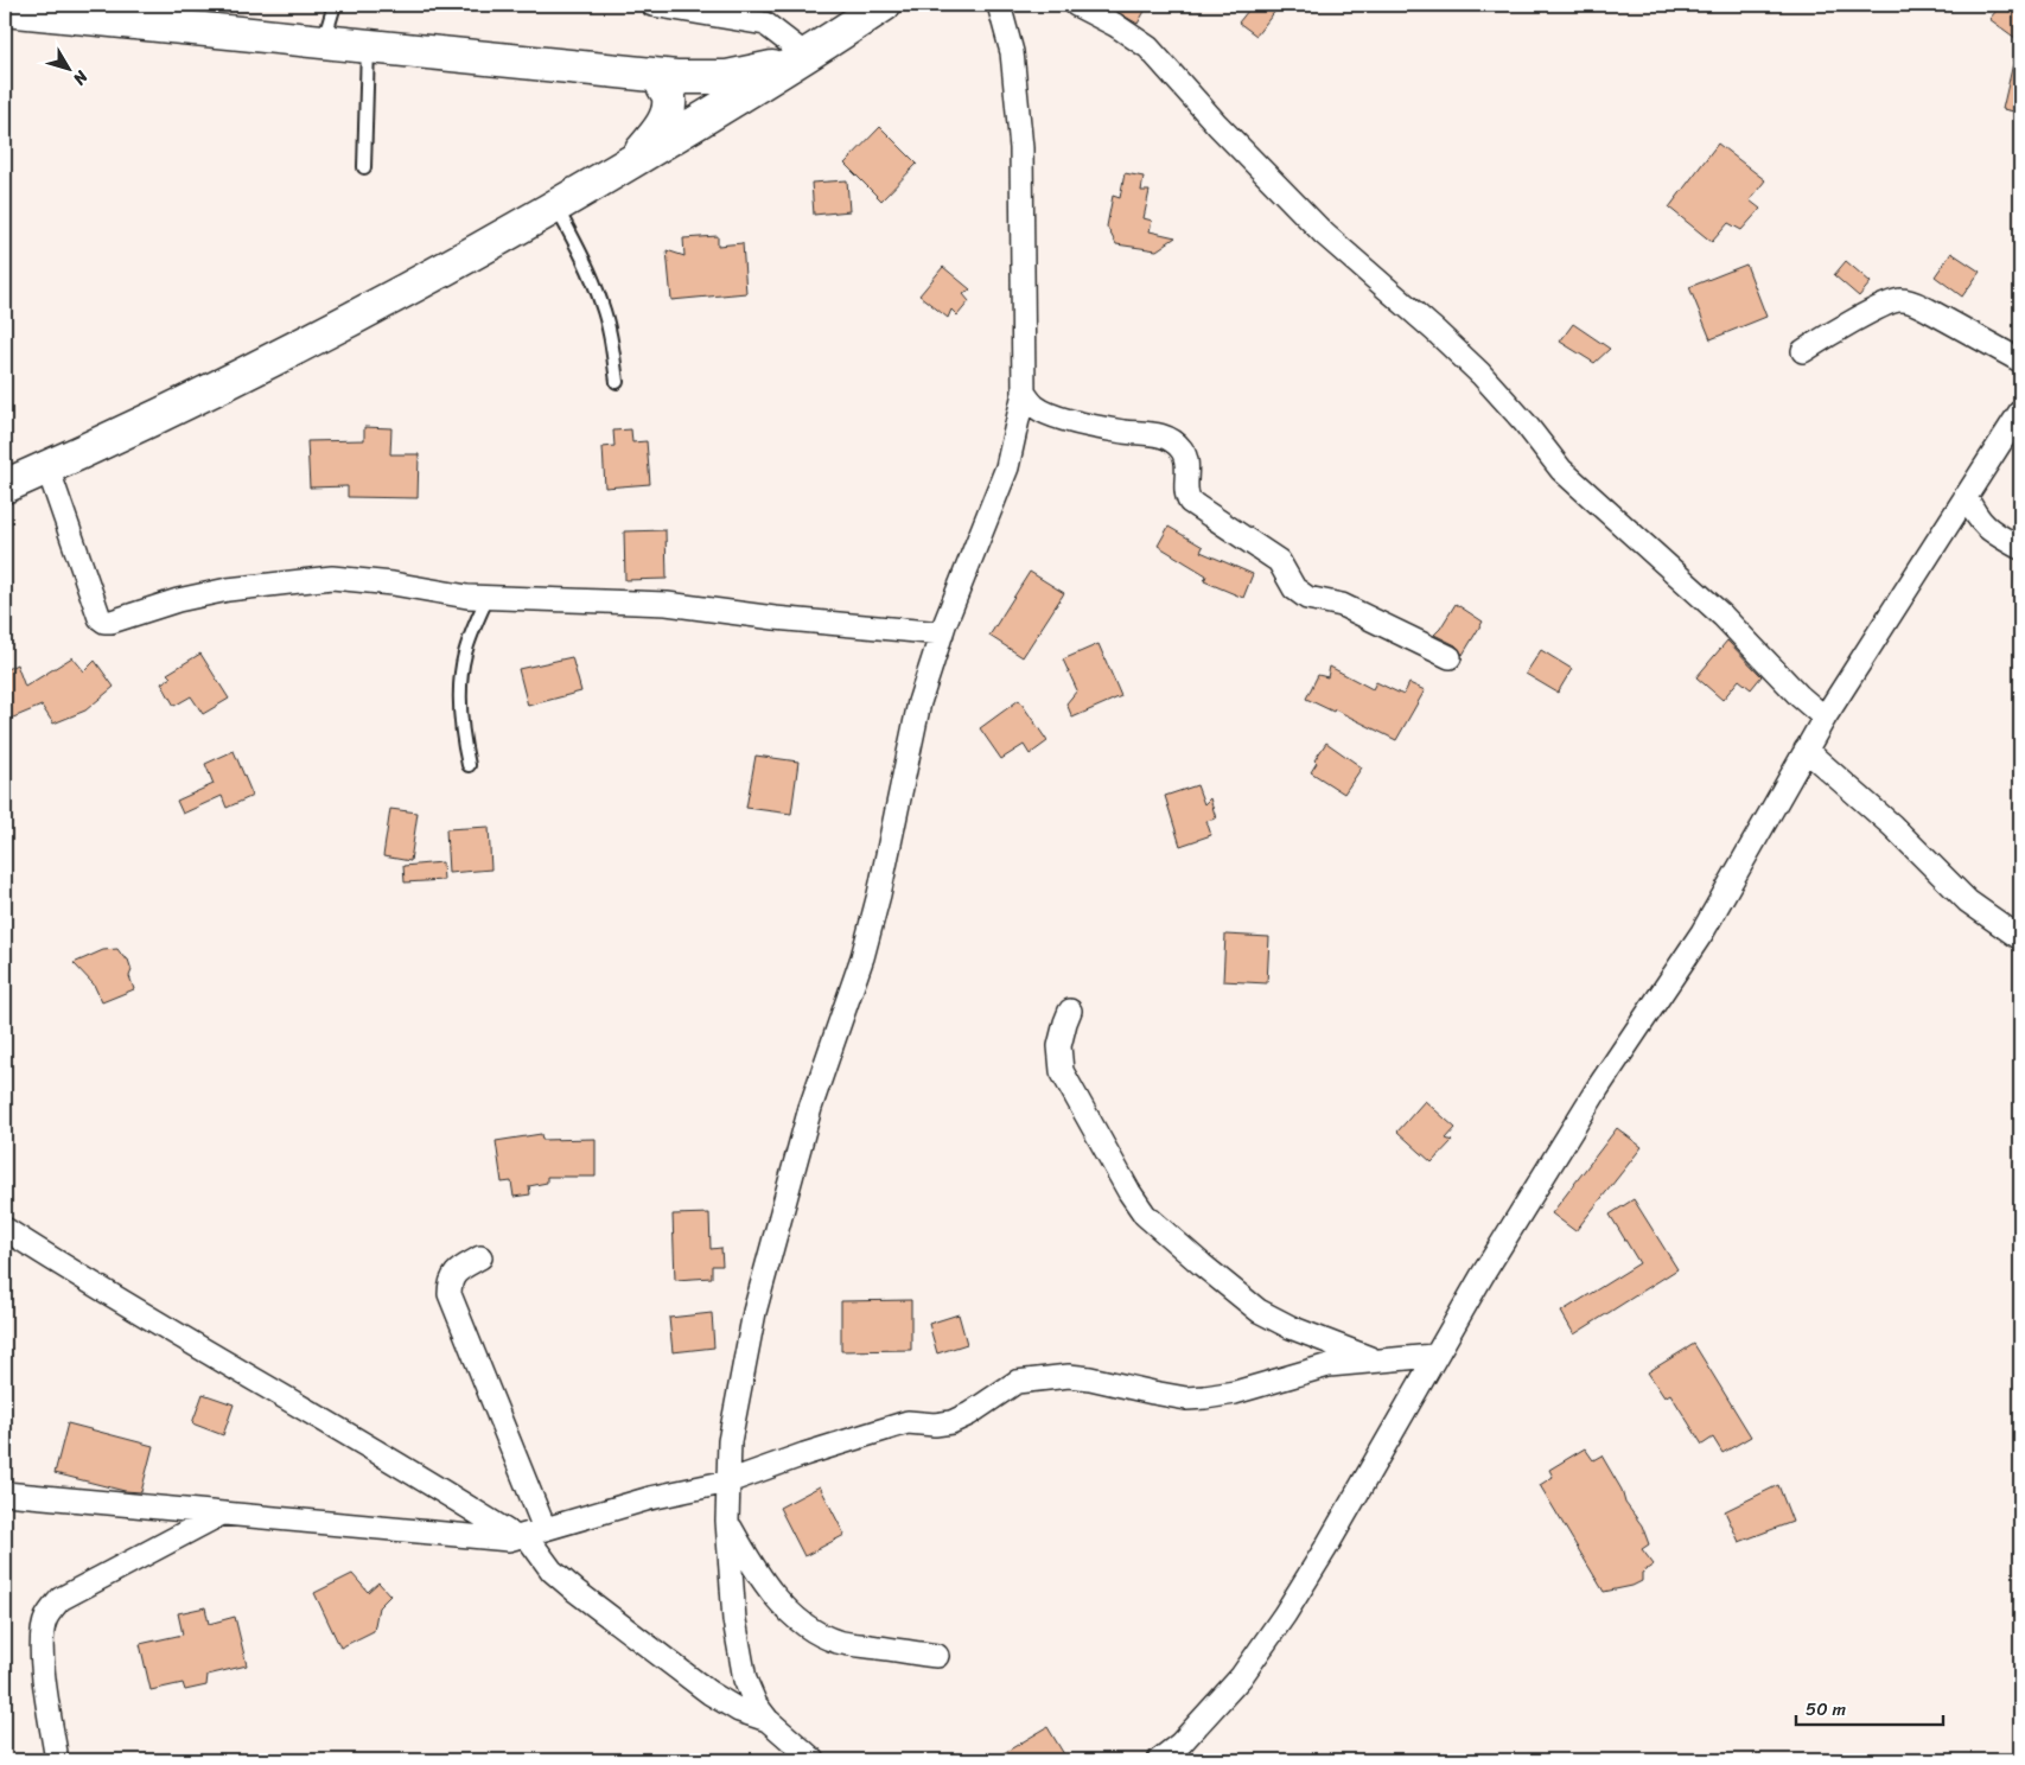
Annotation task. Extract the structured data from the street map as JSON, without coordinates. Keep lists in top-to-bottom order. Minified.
{"scale_bar":"50 m","north":"bottom right"}
